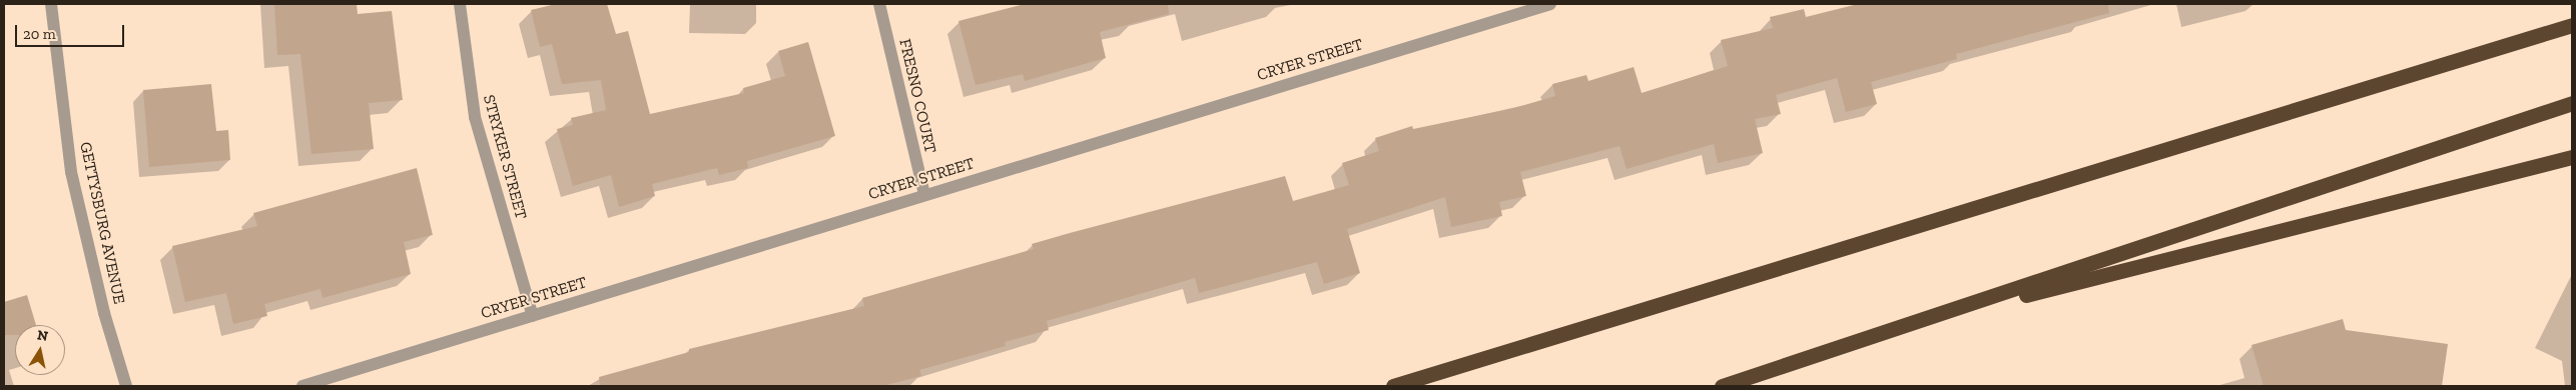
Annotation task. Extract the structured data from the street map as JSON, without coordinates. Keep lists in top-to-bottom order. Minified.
{"streets":{"street":["CRYER STREET","FRESNO COURT","STRYKER STREET","GETTYSBURG AVENUE"]},"crossings":[["CRYER STREET","FRESNO COURT"],["CRYER STREET","STRYKER STREET"]],"scale_bar":"20 m","north":"top"}
